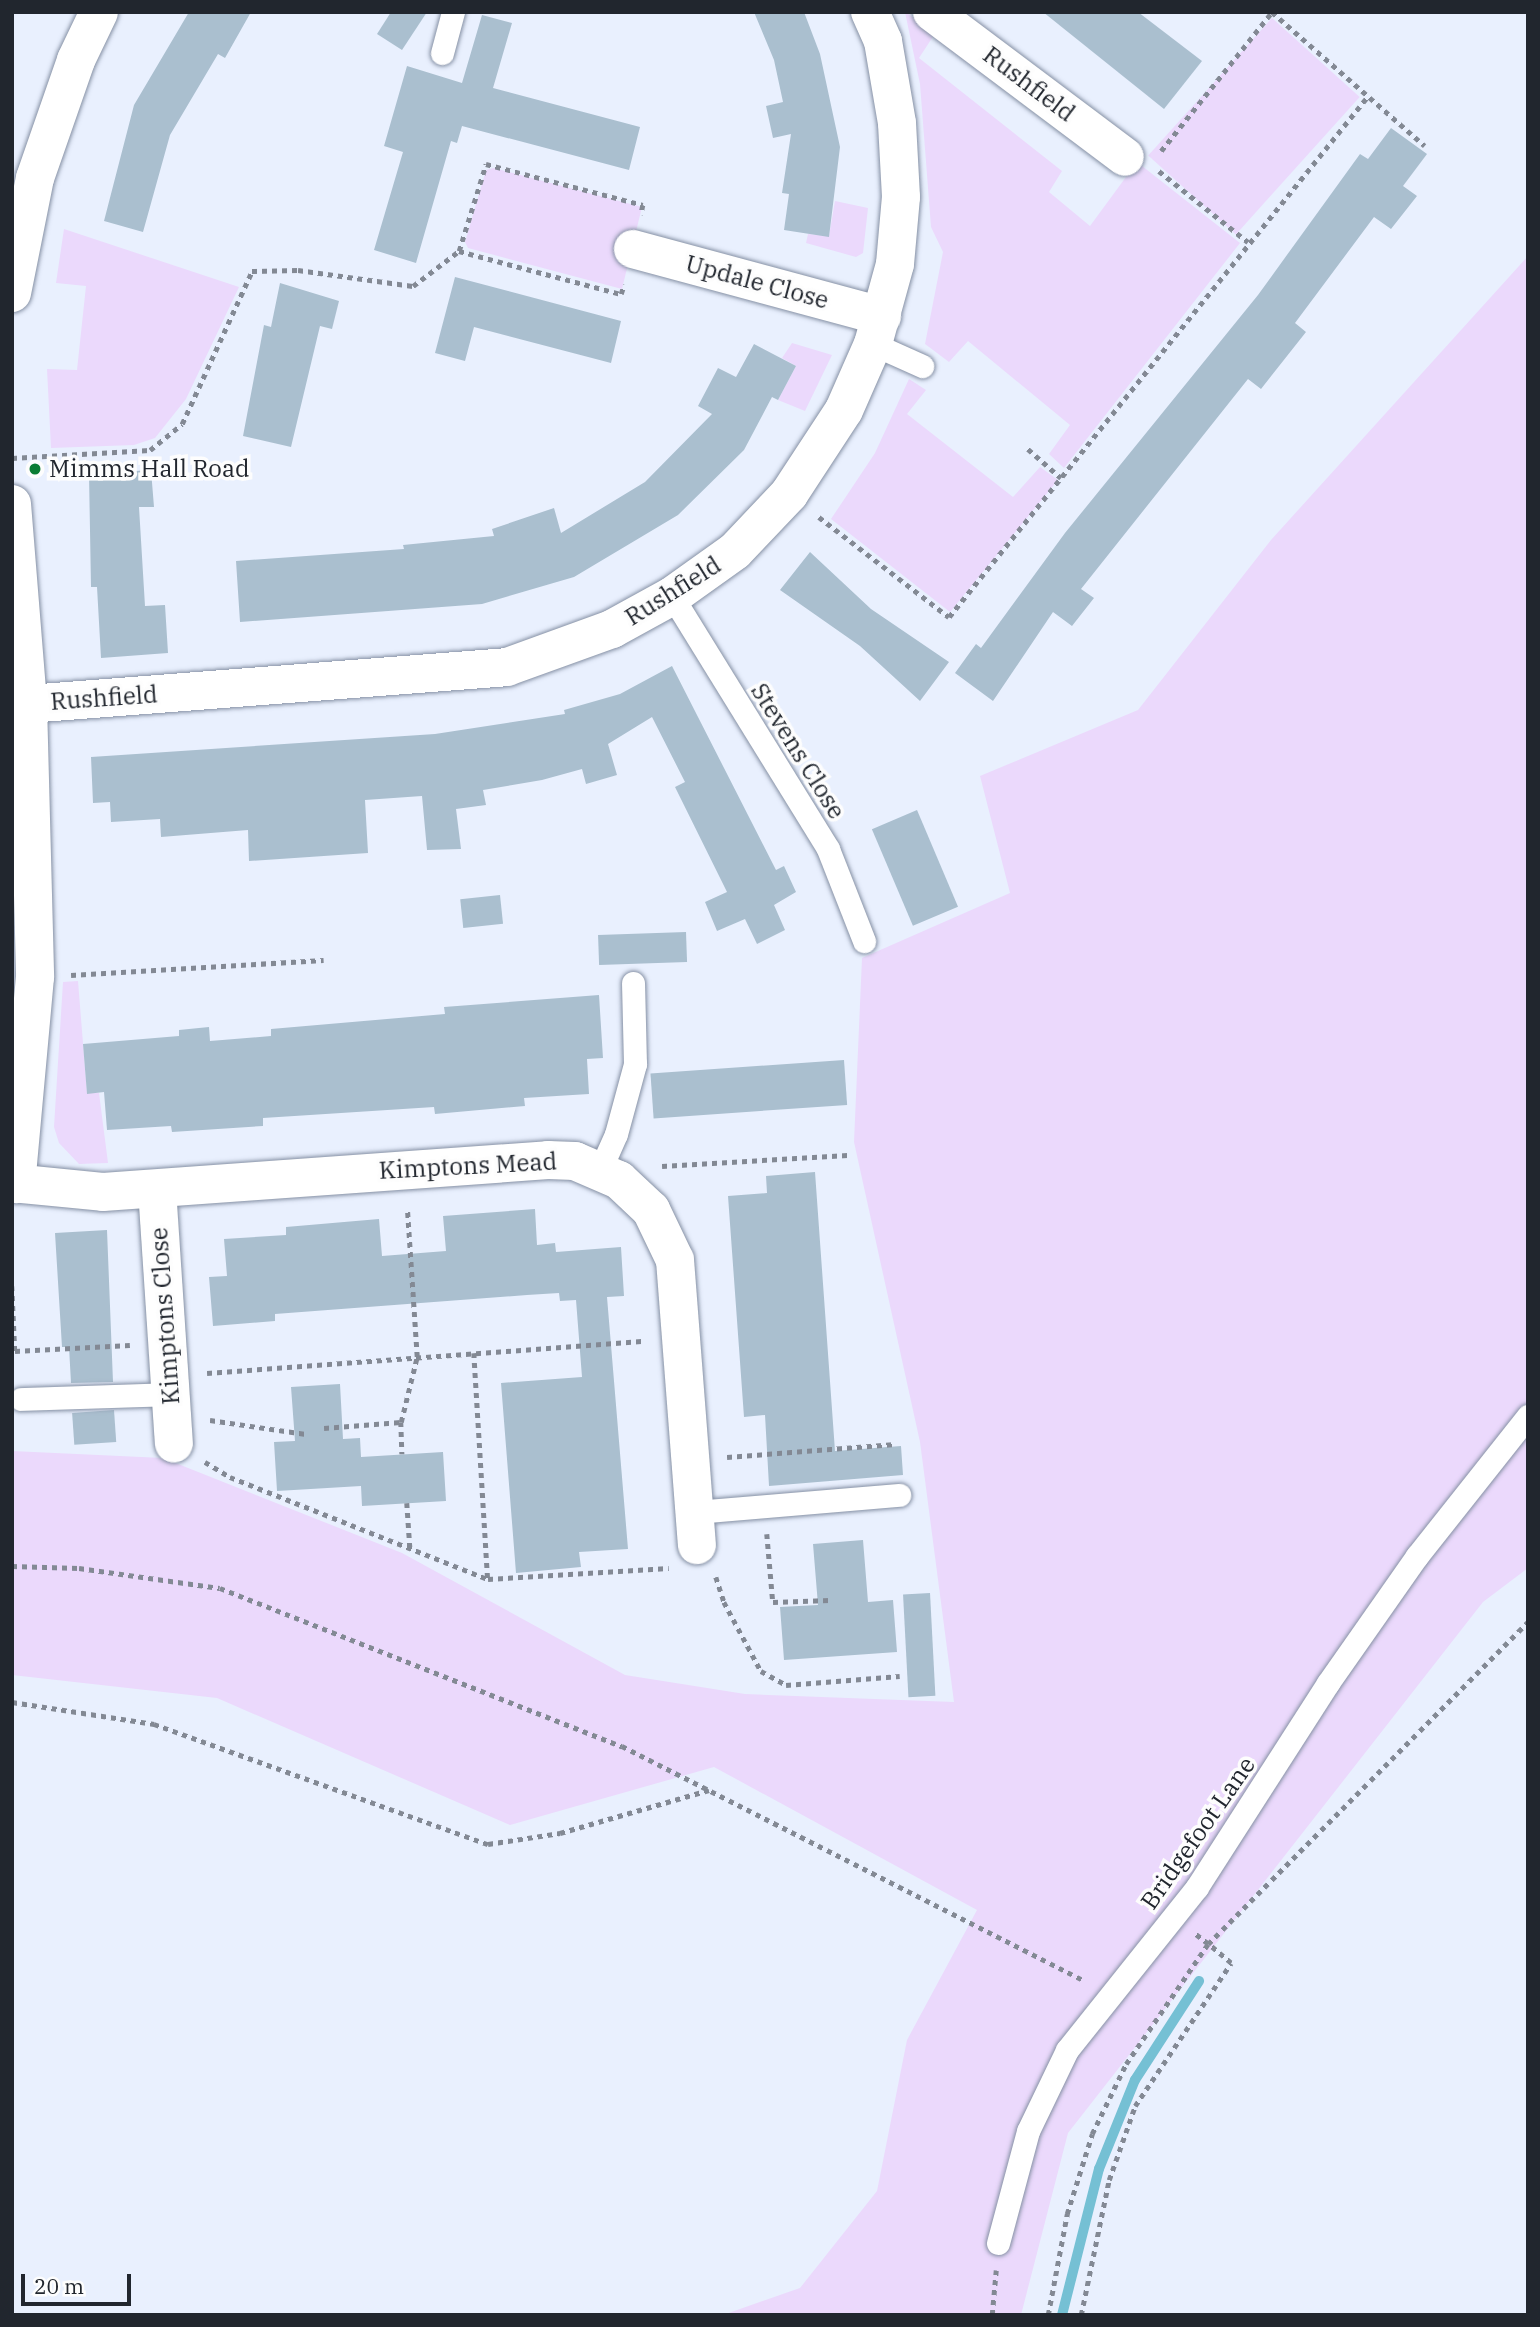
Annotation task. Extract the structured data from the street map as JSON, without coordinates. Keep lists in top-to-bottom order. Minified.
{"streets":{"street":["Rushfield","Updale Close","Kimptons Mead","Kimptons Close"],"lane":["Stevens Close","Bridgefoot Lane"]},"crossings":[["Rushfield","Updale Close"],["Rushfield","Stevens Close"],["Kimptons Mead","Kimptons Close"]],"places":["Mimms Hall Road"],"scale_bar":"20 m"}
